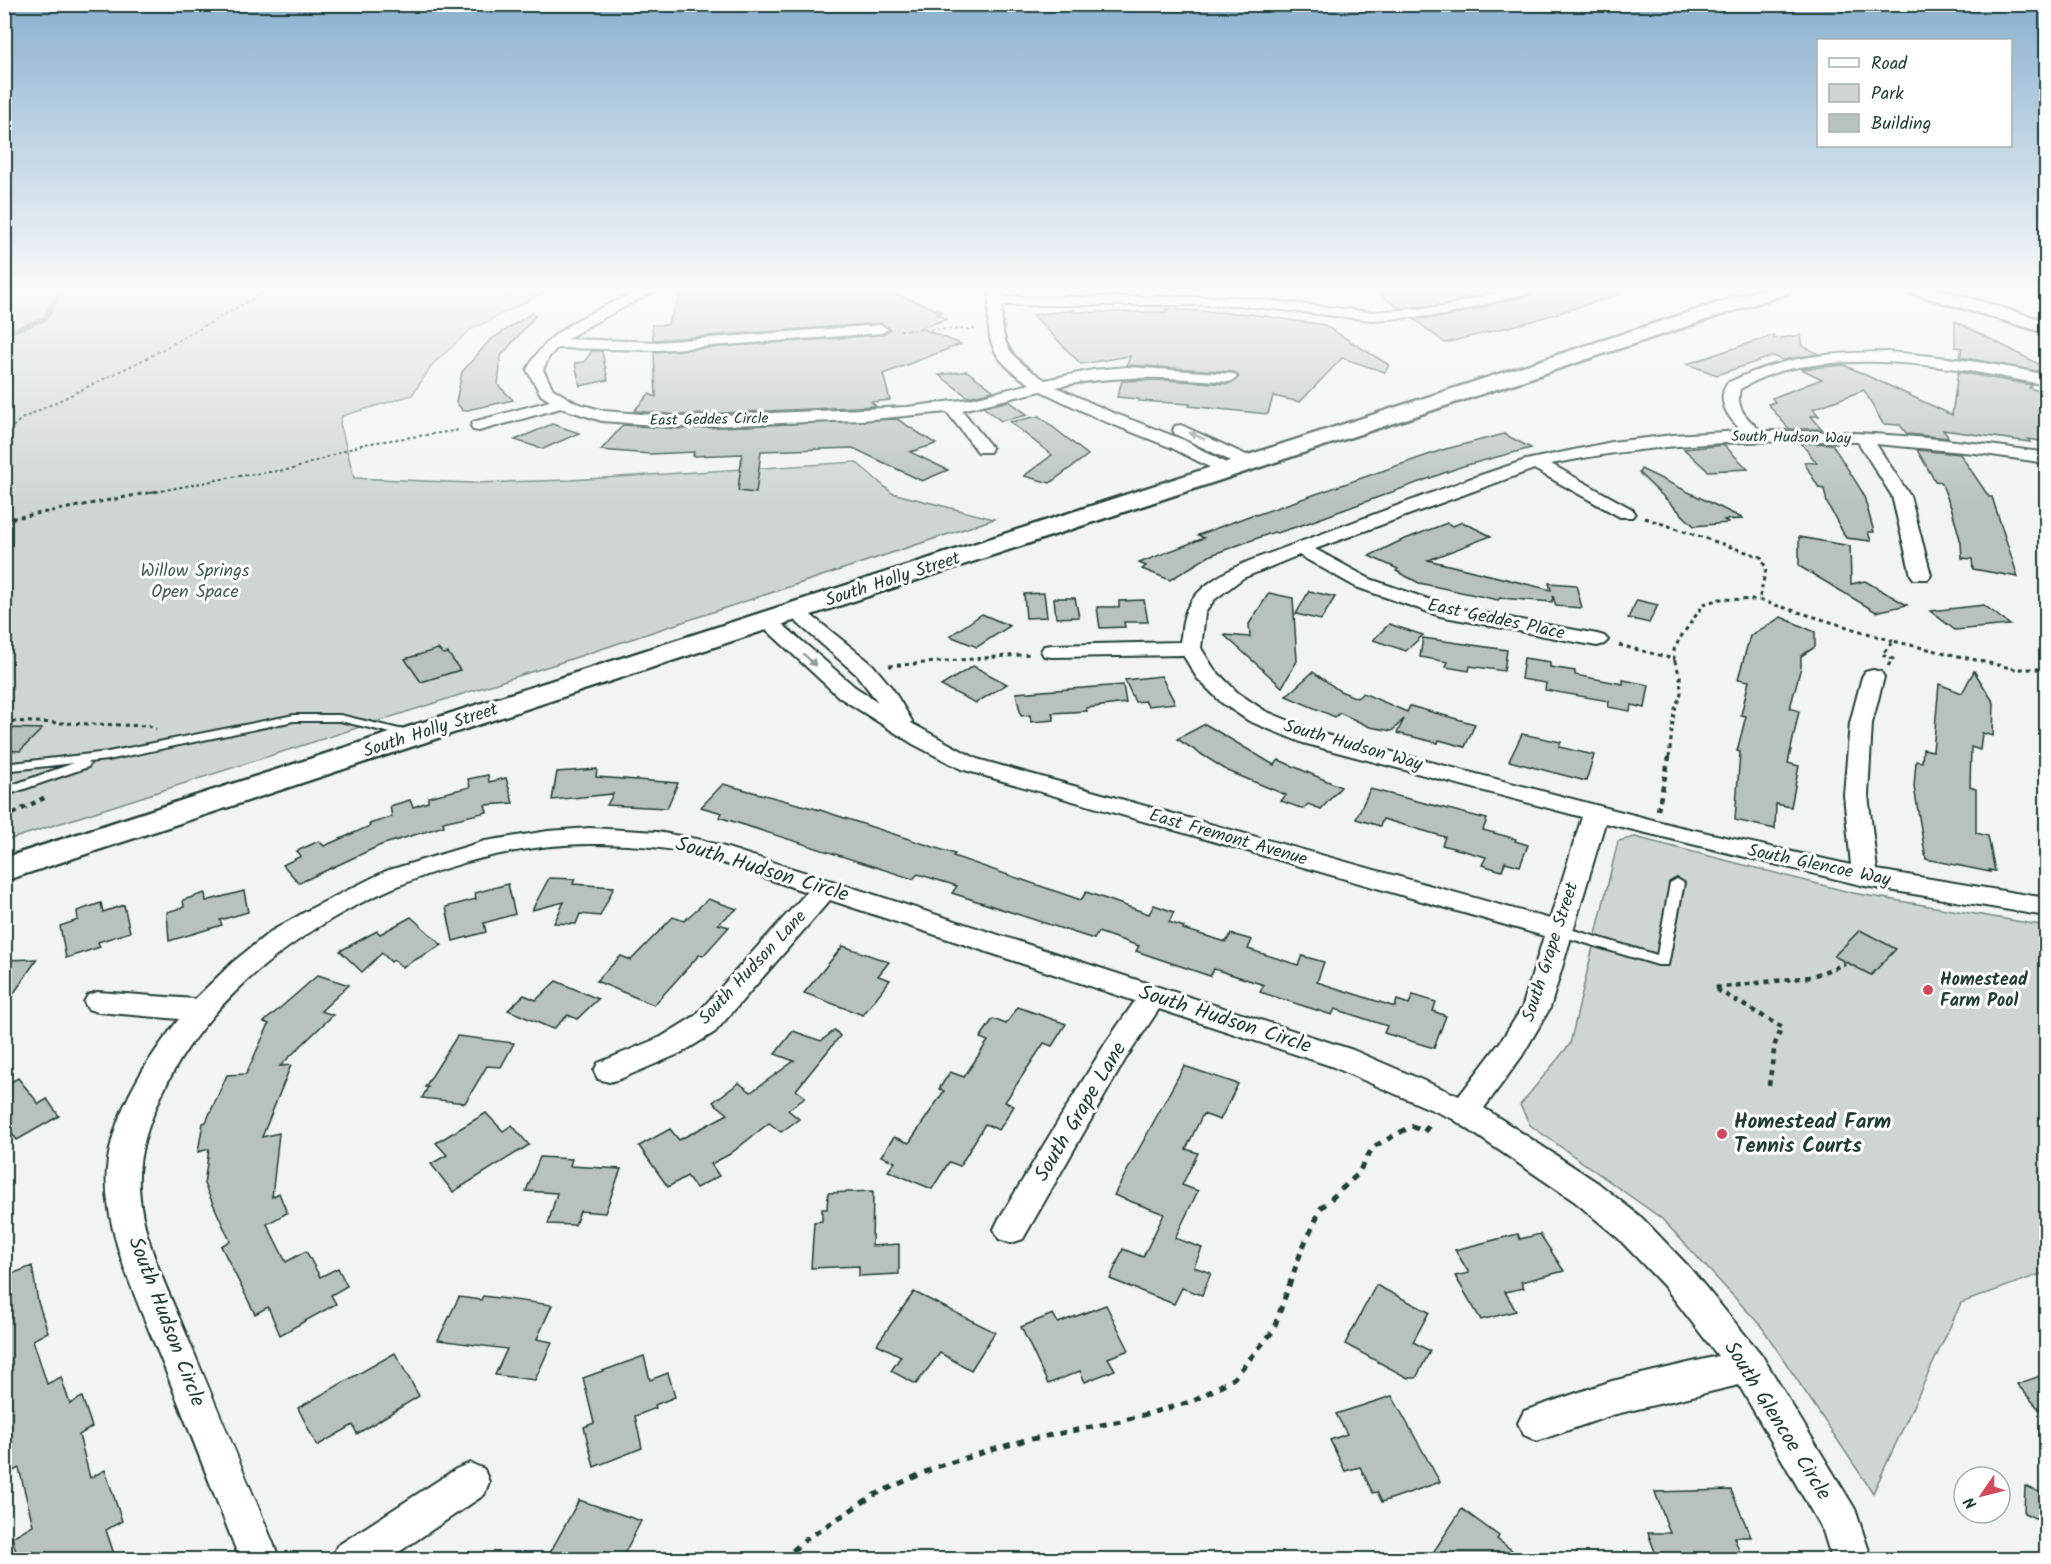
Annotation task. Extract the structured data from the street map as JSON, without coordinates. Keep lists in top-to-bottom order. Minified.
{"streets":{"main road":["South Holly Street"],"street":["East Geddes Circle","South Hudson Way","East Geddes Place","East Fremont Avenue","South Glencoe Way","South Hudson Circle","South Grape Street","South Hudson Lane","South Grape Lane","South Glencoe Circle"]},"crossings":[["South Hudson Way","East Geddes Place"],["South Hudson Way","South Glencoe Way"],["South Hudson Way","South Grape Street"],["South Holly Street","East Fremont Avenue"],["East Fremont Avenue","South Grape Street"],["South Glencoe Way","South Grape Street"],["South Hudson Circle","South Grape Street"],["South Hudson Circle","South Hudson Lane"],["South Hudson Circle","South Grape Lane"],["South Hudson Circle","South Glencoe Circle"],["South Grape Street","South Glencoe Circle"]],"parks":["Willow Springs Open Space"],"places":["Homestead Farm Pool","Homestead Farm Tennis Courts"],"legend":["Road","Park","Building"],"north":"bottom left"}
